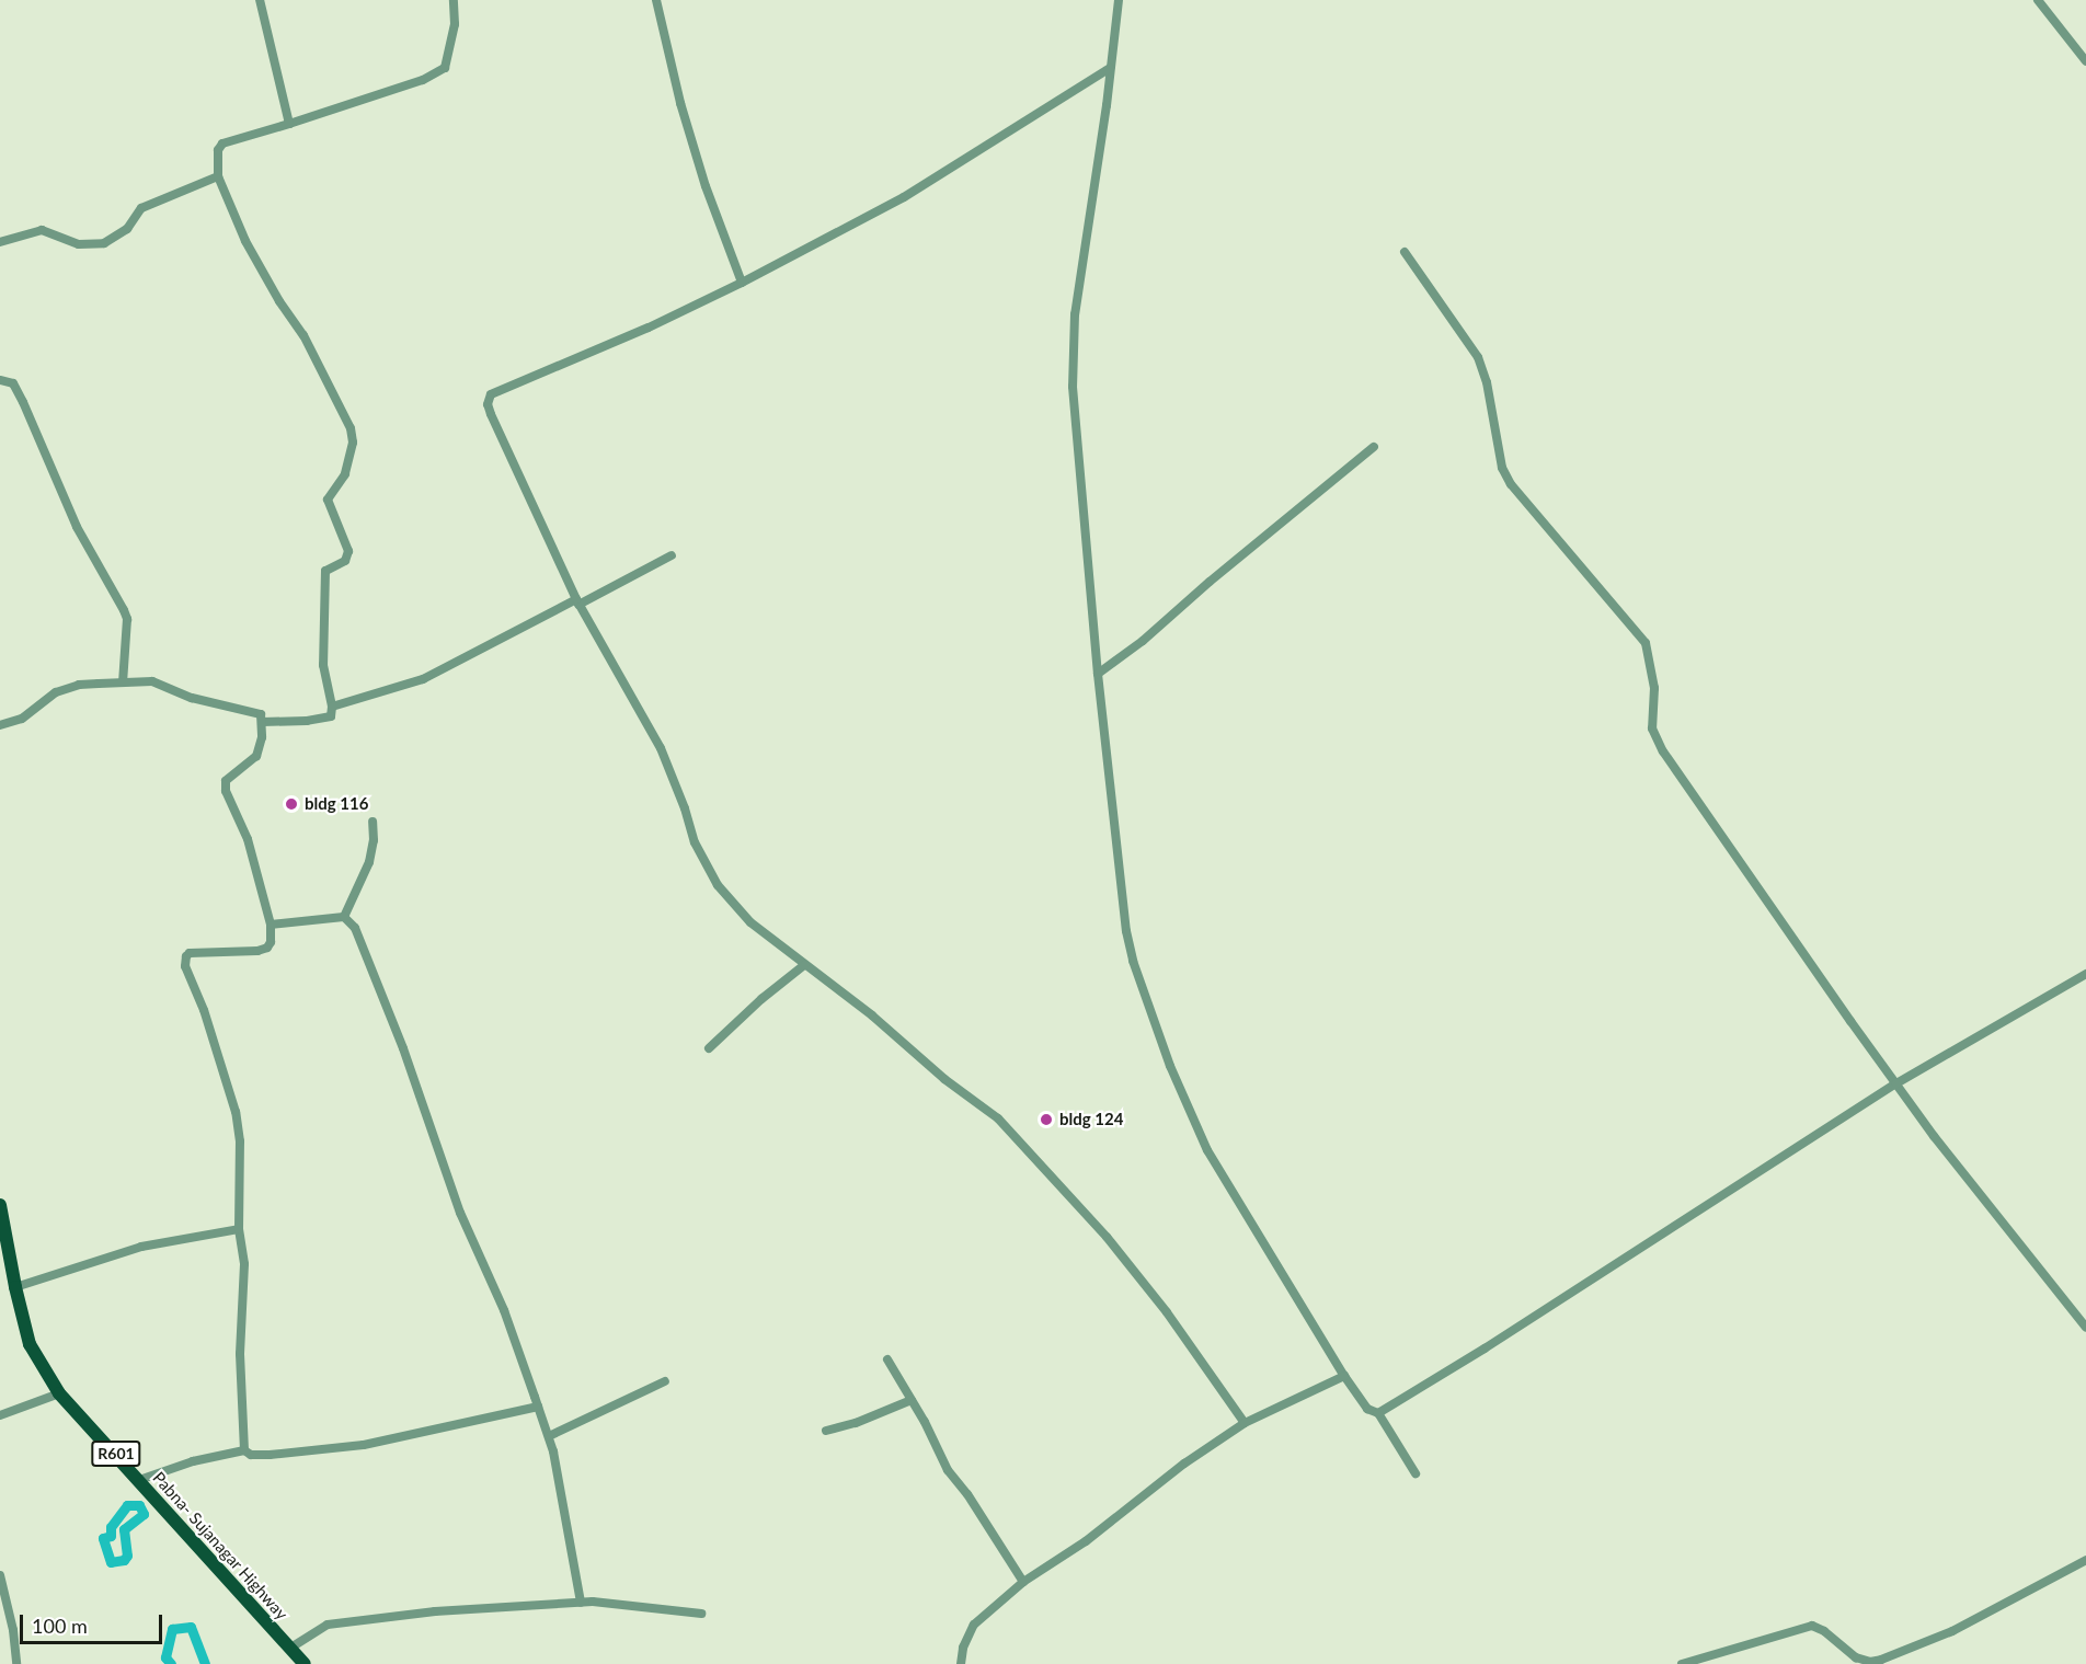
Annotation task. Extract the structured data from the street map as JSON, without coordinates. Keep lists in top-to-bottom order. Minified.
{"streets":{"main road":["R601","Pabna- Sujanagar Highway"]},"places":["bldg 116","bldg 124"],"scale_bar":"100 m"}
